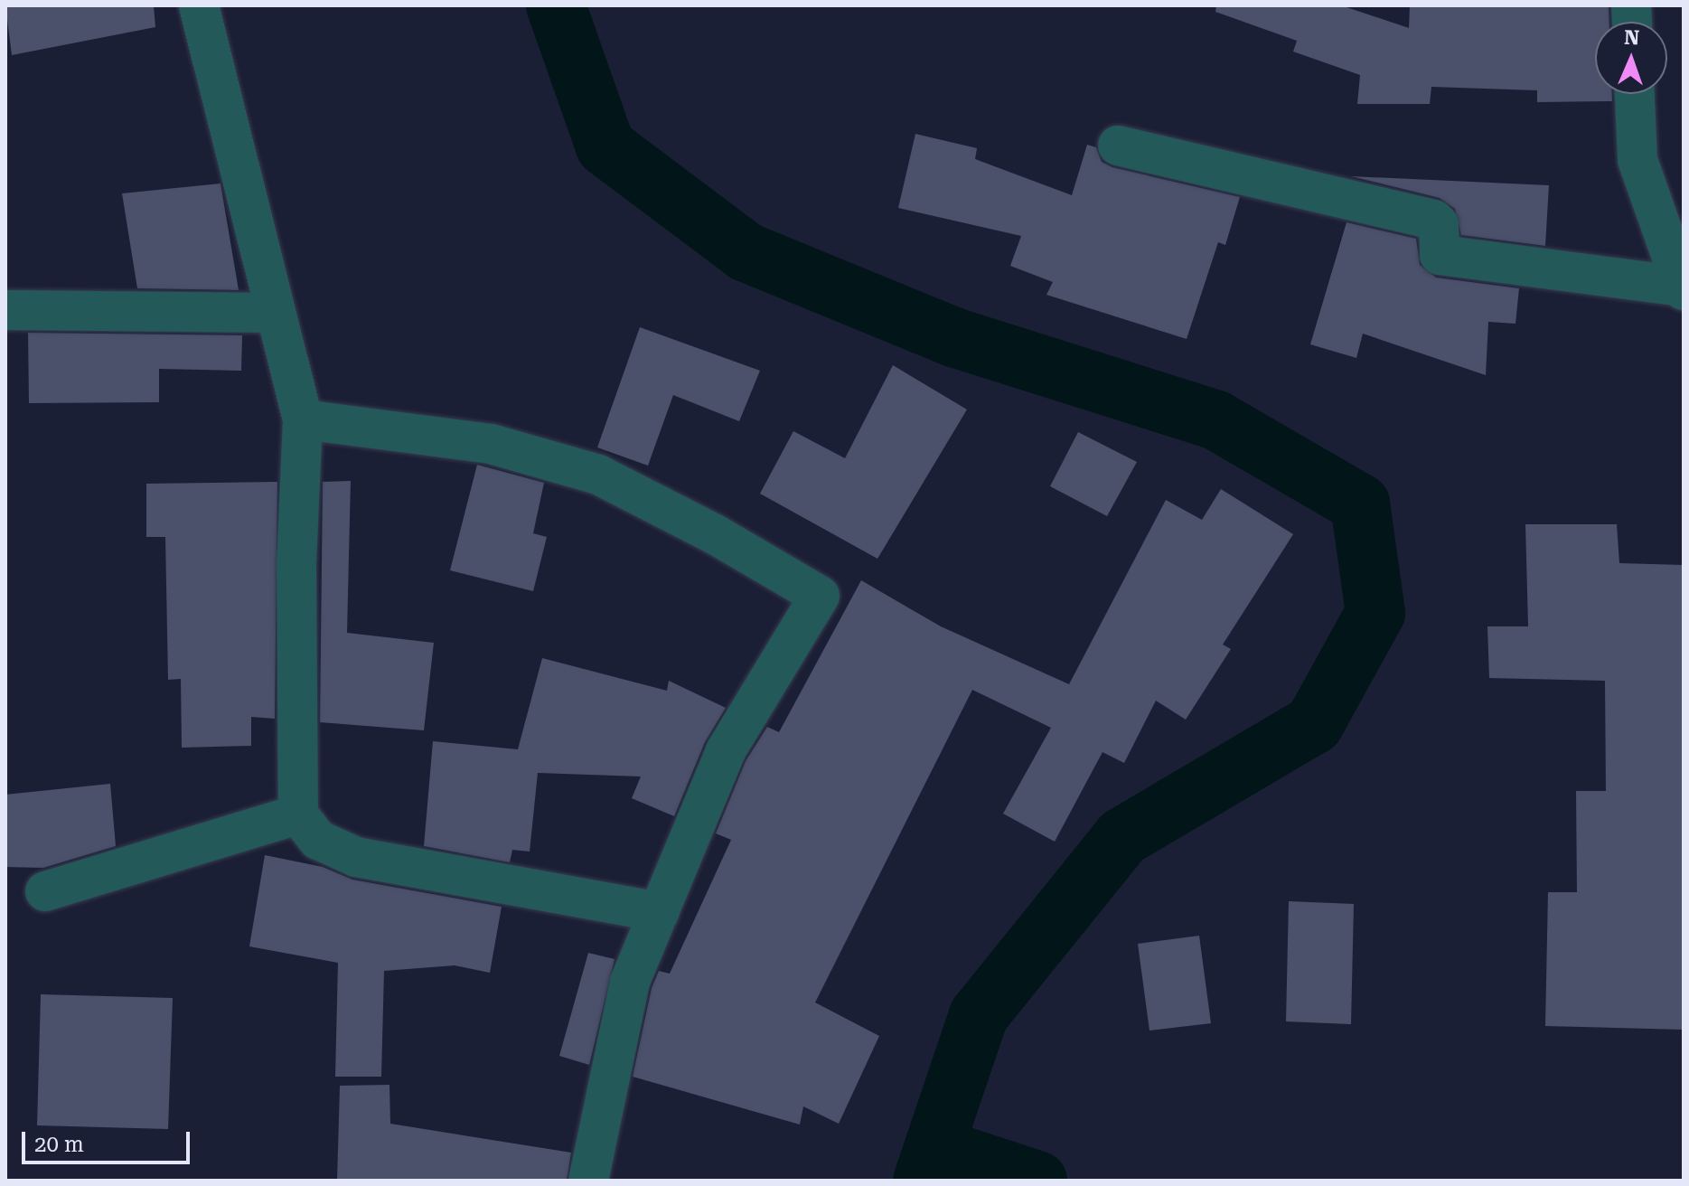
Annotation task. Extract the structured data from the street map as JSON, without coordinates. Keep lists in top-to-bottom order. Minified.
{"scale_bar":"20 m","north":"top"}
